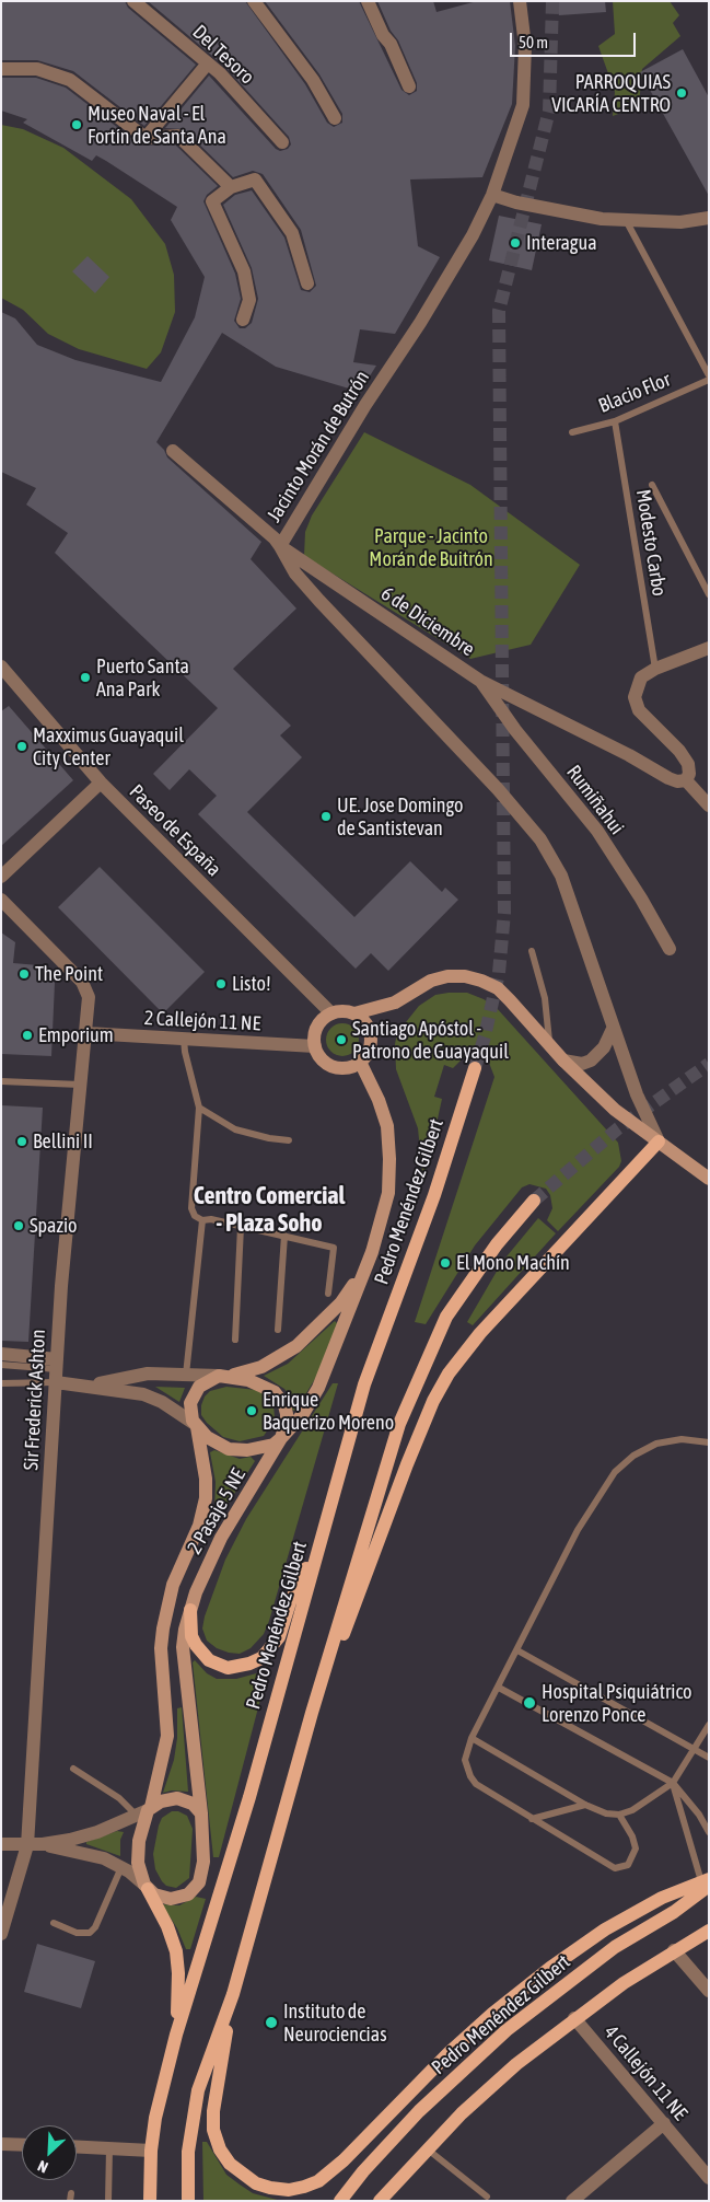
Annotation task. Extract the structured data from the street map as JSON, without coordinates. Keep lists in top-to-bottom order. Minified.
{"streets":{"main road":["Pedro Menéndez Gilbert"],"street":["Del Tesoro","Jacinto Morán de Butrón","6 de Diciembre","Rumiñahui","Paseo de España","2 Callejón 11 NE","Sir Frederick Ashton","2 Pasaje 5 NE","4 Callejón 11 NE"],"lane":["Blacio Flor","Modesto Carbo"]},"crossings":[["Blacio Flor","Modesto Carbo"],["Jacinto Morán de Butrón","6 de Diciembre"],["Jacinto Morán de Butrón","Paseo de España"],["Jacinto Morán de Butrón","2 Callejón 11 NE"],["Jacinto Morán de Butrón","2 Pasaje 5 NE"],["6 de Diciembre","Rumiñahui"],["Paseo de España","2 Callejón 11 NE"],["Paseo de España","2 Pasaje 5 NE"],["2 Callejón 11 NE","Sir Frederick Ashton"],["2 Callejón 11 NE","2 Pasaje 5 NE"]],"districts":["Centro Comercial - Plaza Soho"],"parks":["Parque - Jacinto Morán de Buitrón"],"places":["PARROQUIAS VICARÍA CENTRO","Museo Naval - El Fortín de Santa Ana","Interagua","Puerto Santa Ana Park","Maxximus Guayaquil City Center","UE. Jose Domingo de Santistevan","The Point","Listo!","Emporium","Santiago Apóstol - Patrono de Guayaquil","Bellini II","Spazio","El Mono Machín","Enrique Baquerizo Moreno","Hospital Psiquiátrico Lorenzo Ponce","Instituto de Neurociencias"],"scale_bar":"50 m","north":"bottom left"}
